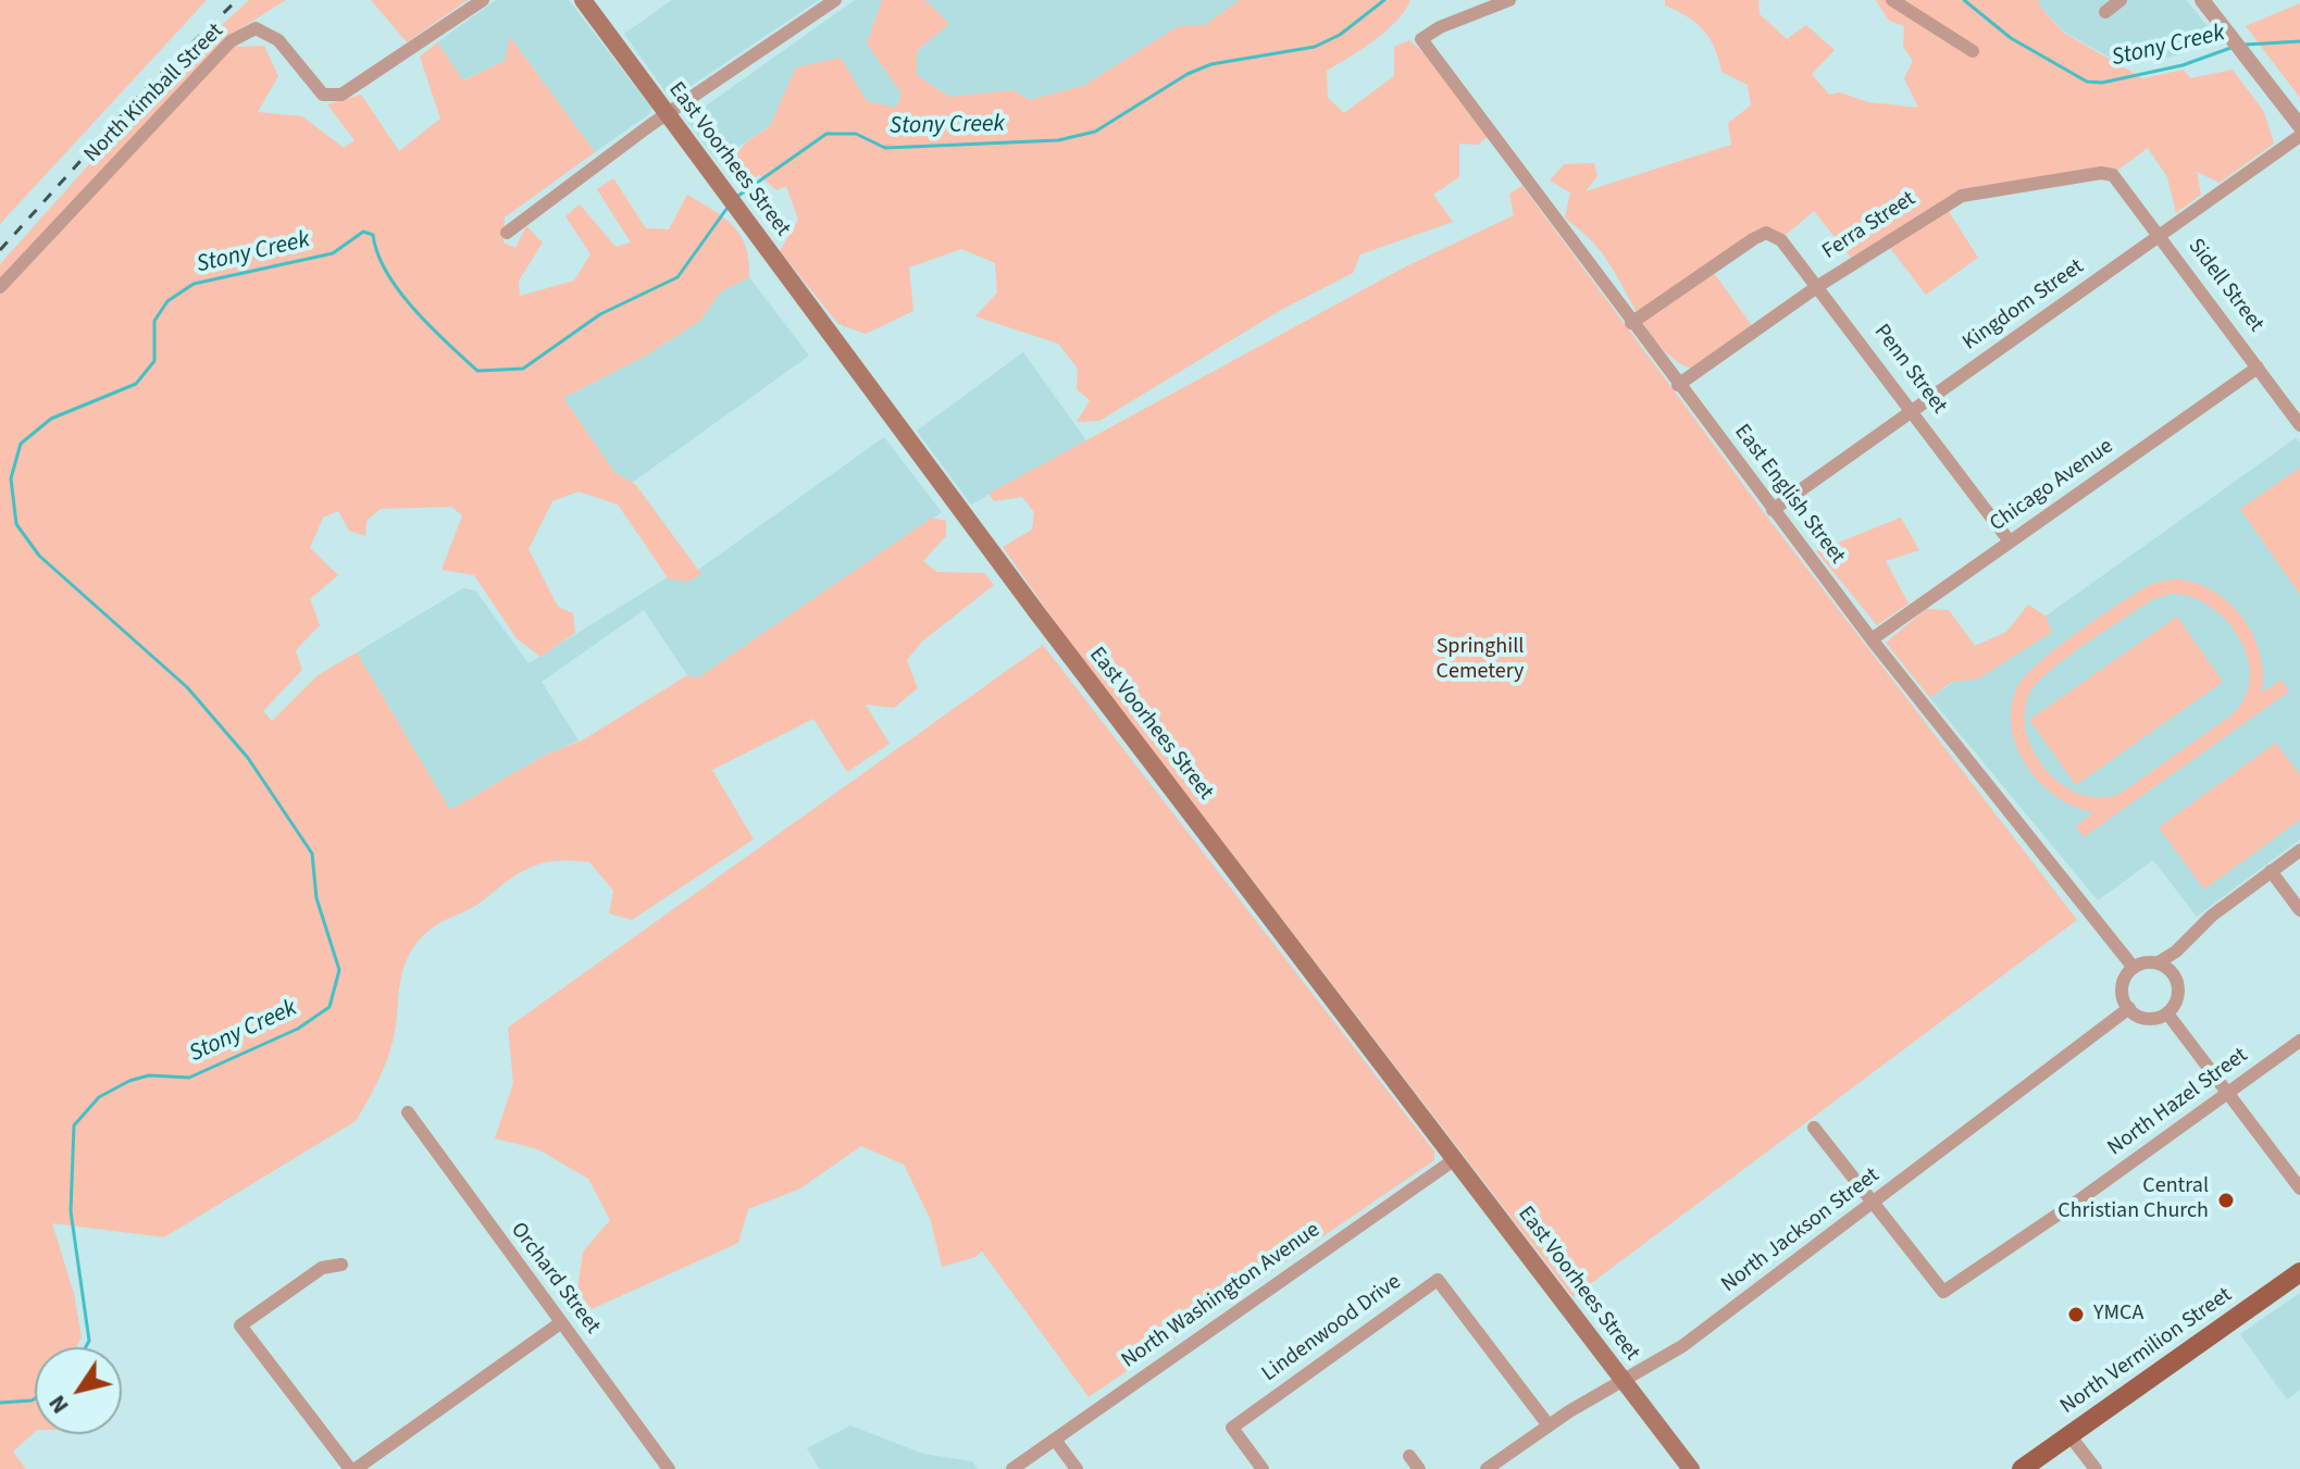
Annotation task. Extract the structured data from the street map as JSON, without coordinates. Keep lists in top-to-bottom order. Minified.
{"streets":{"main road":["East Voorhees Street","North Vermilion Street"],"street":["North Kimball Street","Ferra Street","Sidell Street","Kingdom Street","Penn Street","Chicago Avenue","East English Street","North Hazel Street","North Jackson Street","Orchard Street","North Washington Avenue","Lindenwood Drive"]},"crossings":[["East Voorhees Street","North Jackson Street"],["East Voorhees Street","North Washington Avenue"],["Ferra Street","Sidell Street"],["Ferra Street","Penn Street"],["Ferra Street","East English Street"],["Sidell Street","Kingdom Street"],["Sidell Street","Chicago Avenue"],["Kingdom Street","Penn Street"],["Kingdom Street","East English Street"],["Penn Street","Chicago Avenue"],["Penn Street","East English Street"],["Chicago Avenue","East English Street"],["East English Street","North Jackson Street"],["North Hazel Street","North Jackson Street"],["North Jackson Street","Lindenwood Drive"]],"water":["Stony Creek"],"parks":["Springhill Cemetery"],"places":["Central Christian Church","YMCA"],"north":"bottom left"}
